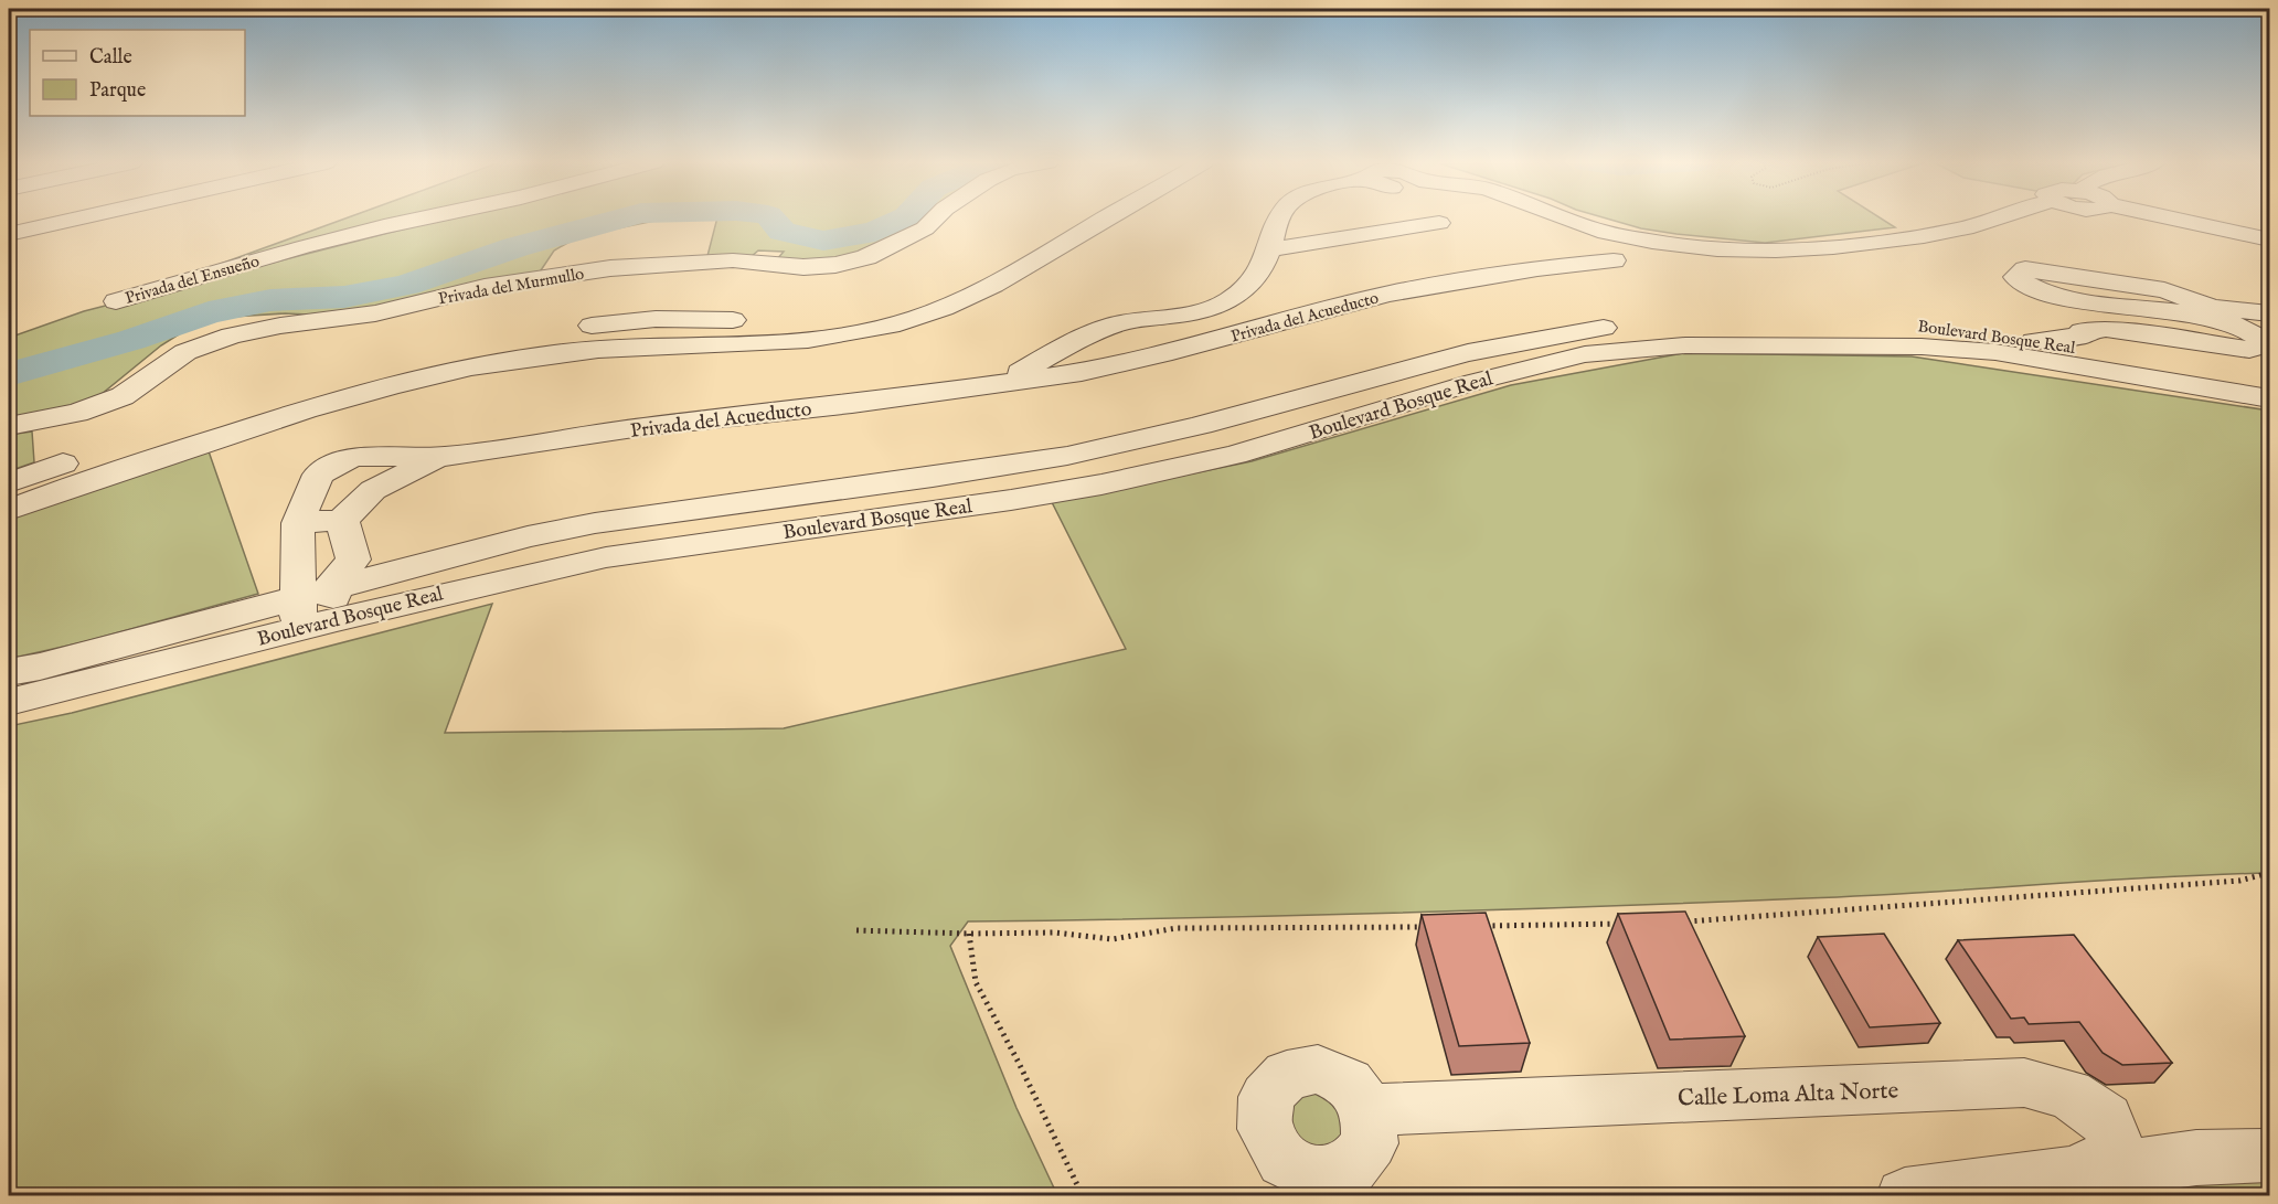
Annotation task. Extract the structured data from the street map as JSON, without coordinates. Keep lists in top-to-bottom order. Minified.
{"streets":{"street":["Privada del Ensueño","Privada del Murmullo","Privada del Acueducto","Boulevard Bosque Real","Calle Loma Alta Norte"]},"crossings":[["Privada del Acueducto","Boulevard Bosque Real"]],"legend":["Calle","Parque"]}
